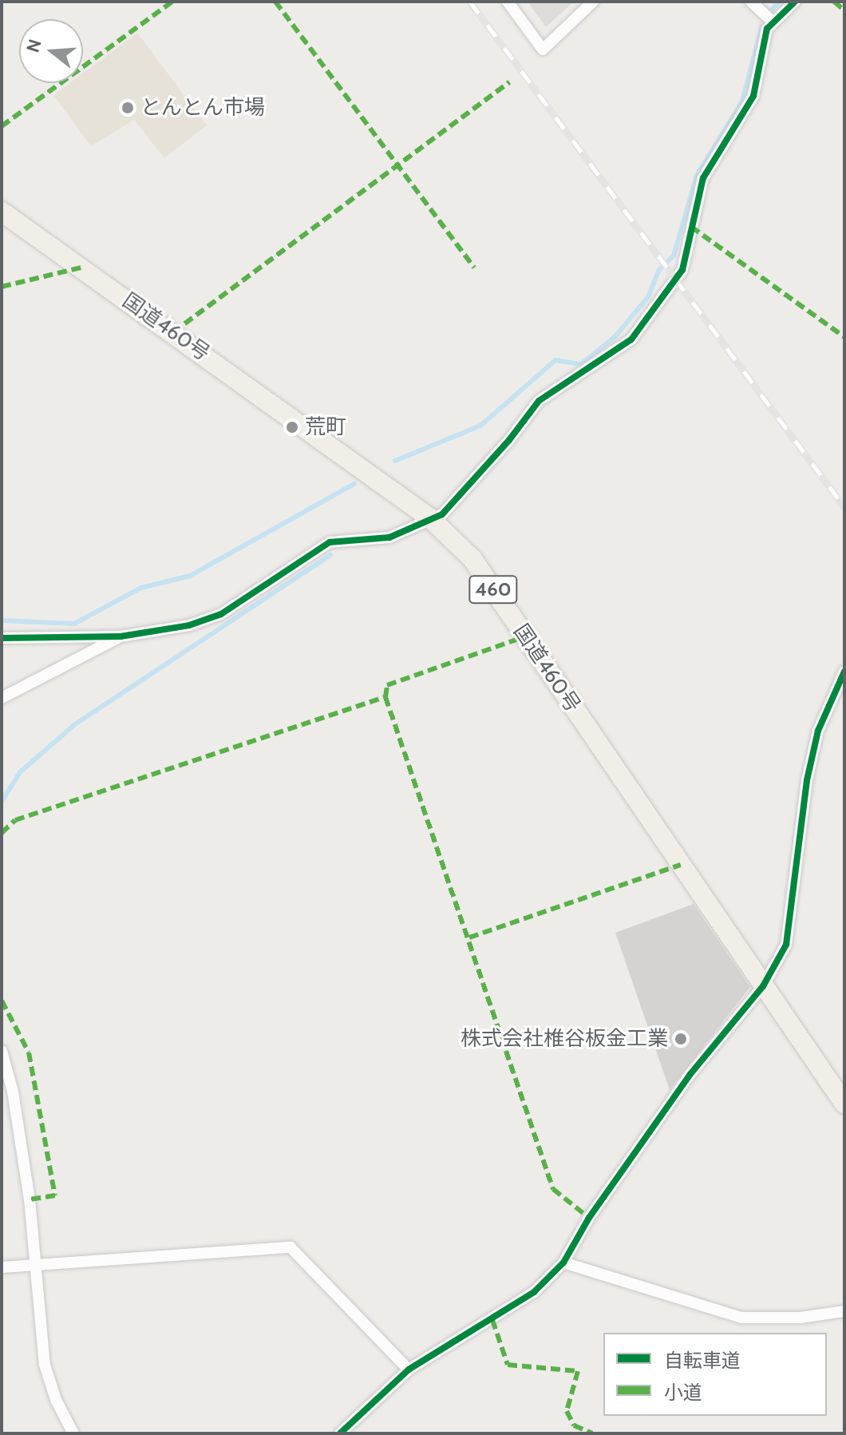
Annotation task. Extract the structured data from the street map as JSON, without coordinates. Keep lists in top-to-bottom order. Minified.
{"streets":{"highway":["国道460号","460"]},"places":["とんとん市場","荒町","株式会社椎谷板金工業"],"legend":["自転車道","小道"],"north":"left"}
